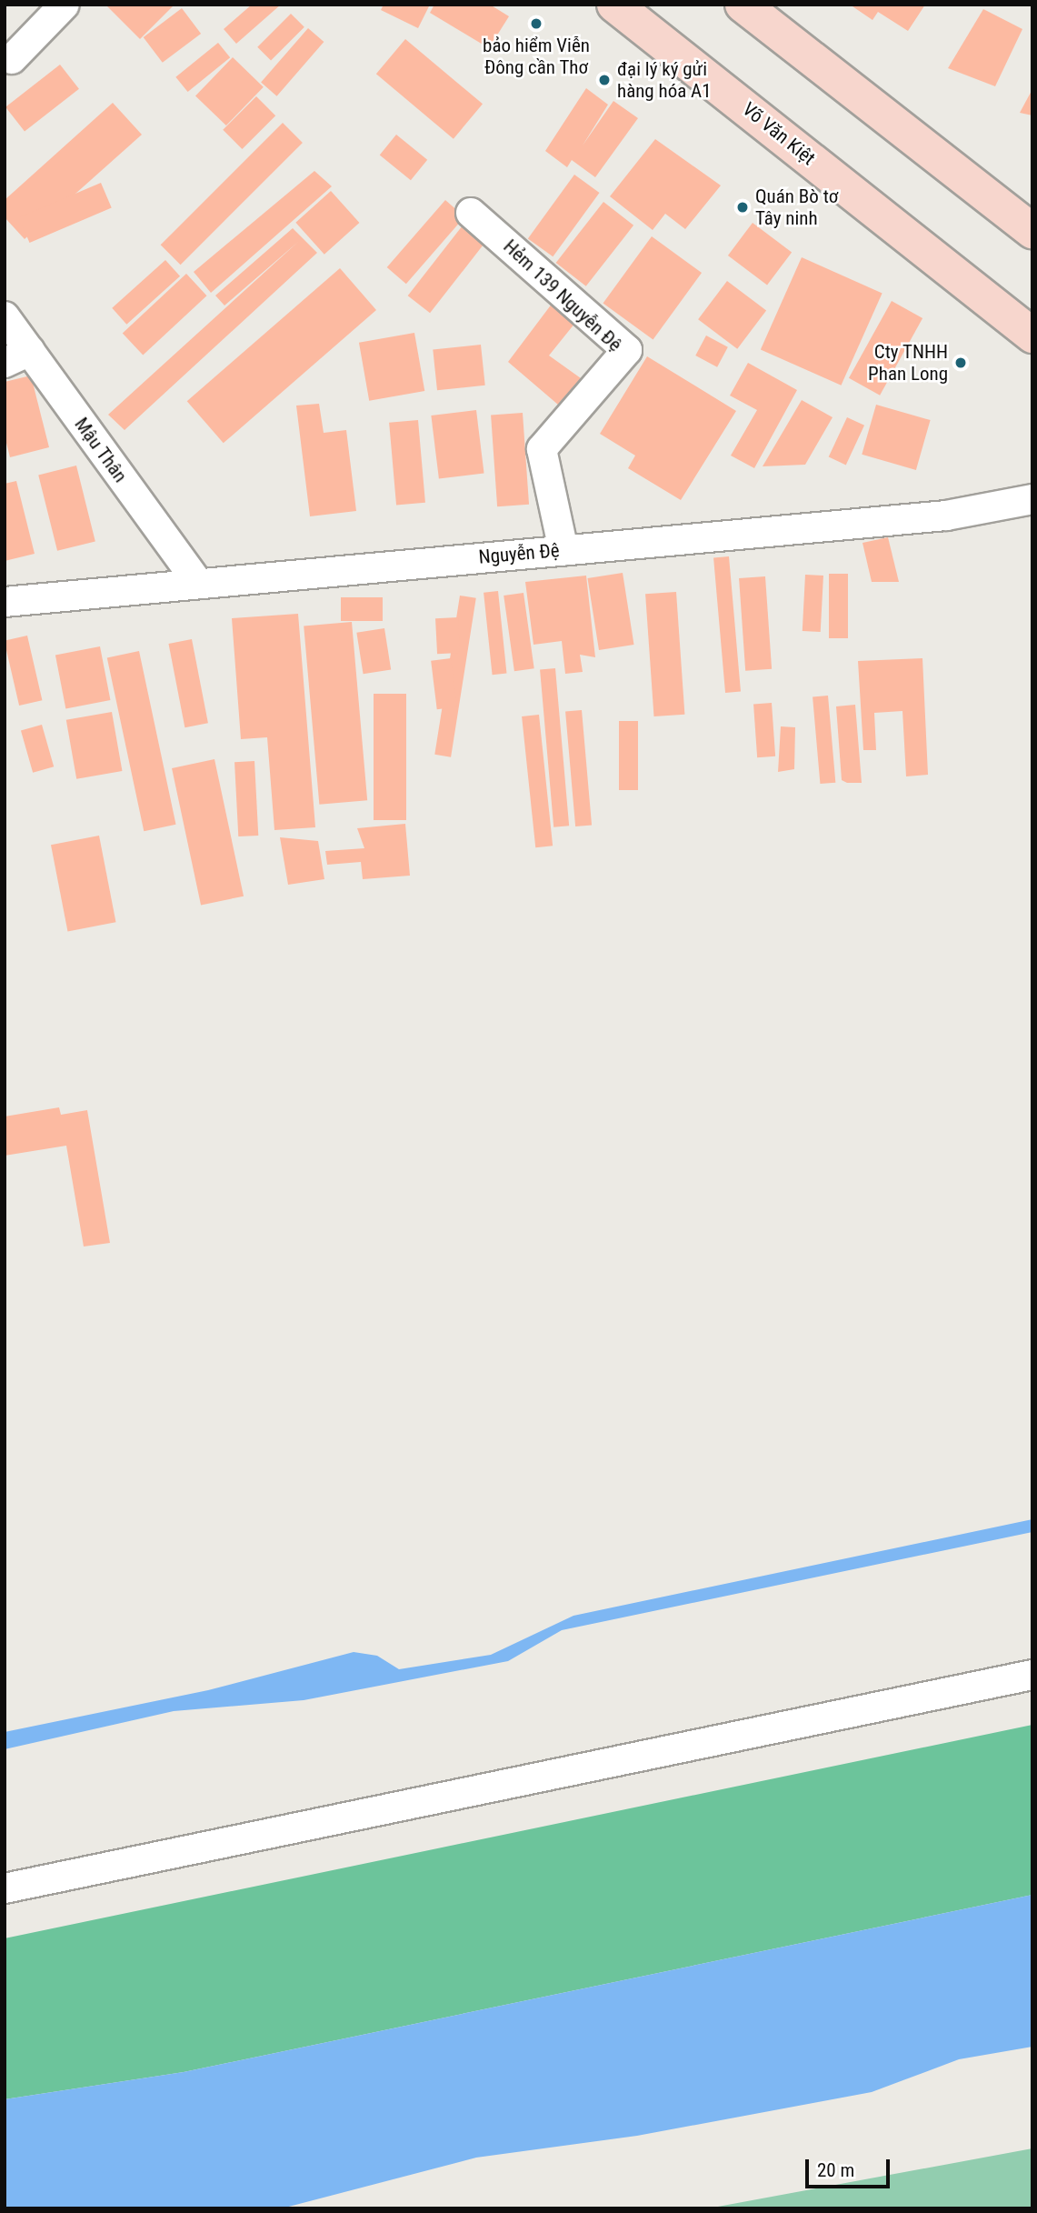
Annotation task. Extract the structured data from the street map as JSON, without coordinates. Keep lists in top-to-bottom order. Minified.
{"streets":{"main road":["Võ Văn Kiệt"],"street":["Hẻm 139 Nguyễn Đệ","Mậu Thân","Nguyễn Đệ"]},"crossings":[["Hẻm 139 Nguyễn Đệ","Nguyễn Đệ"],["Mậu Thân","Nguyễn Đệ"]],"places":["bảo hiểm Viễn Đông cần Thơ","đại lý ký gửi hàng hóa A1","Quán Bò tơ Tây ninh","Cty TNHH Phan Long"],"scale_bar":"20 m"}
